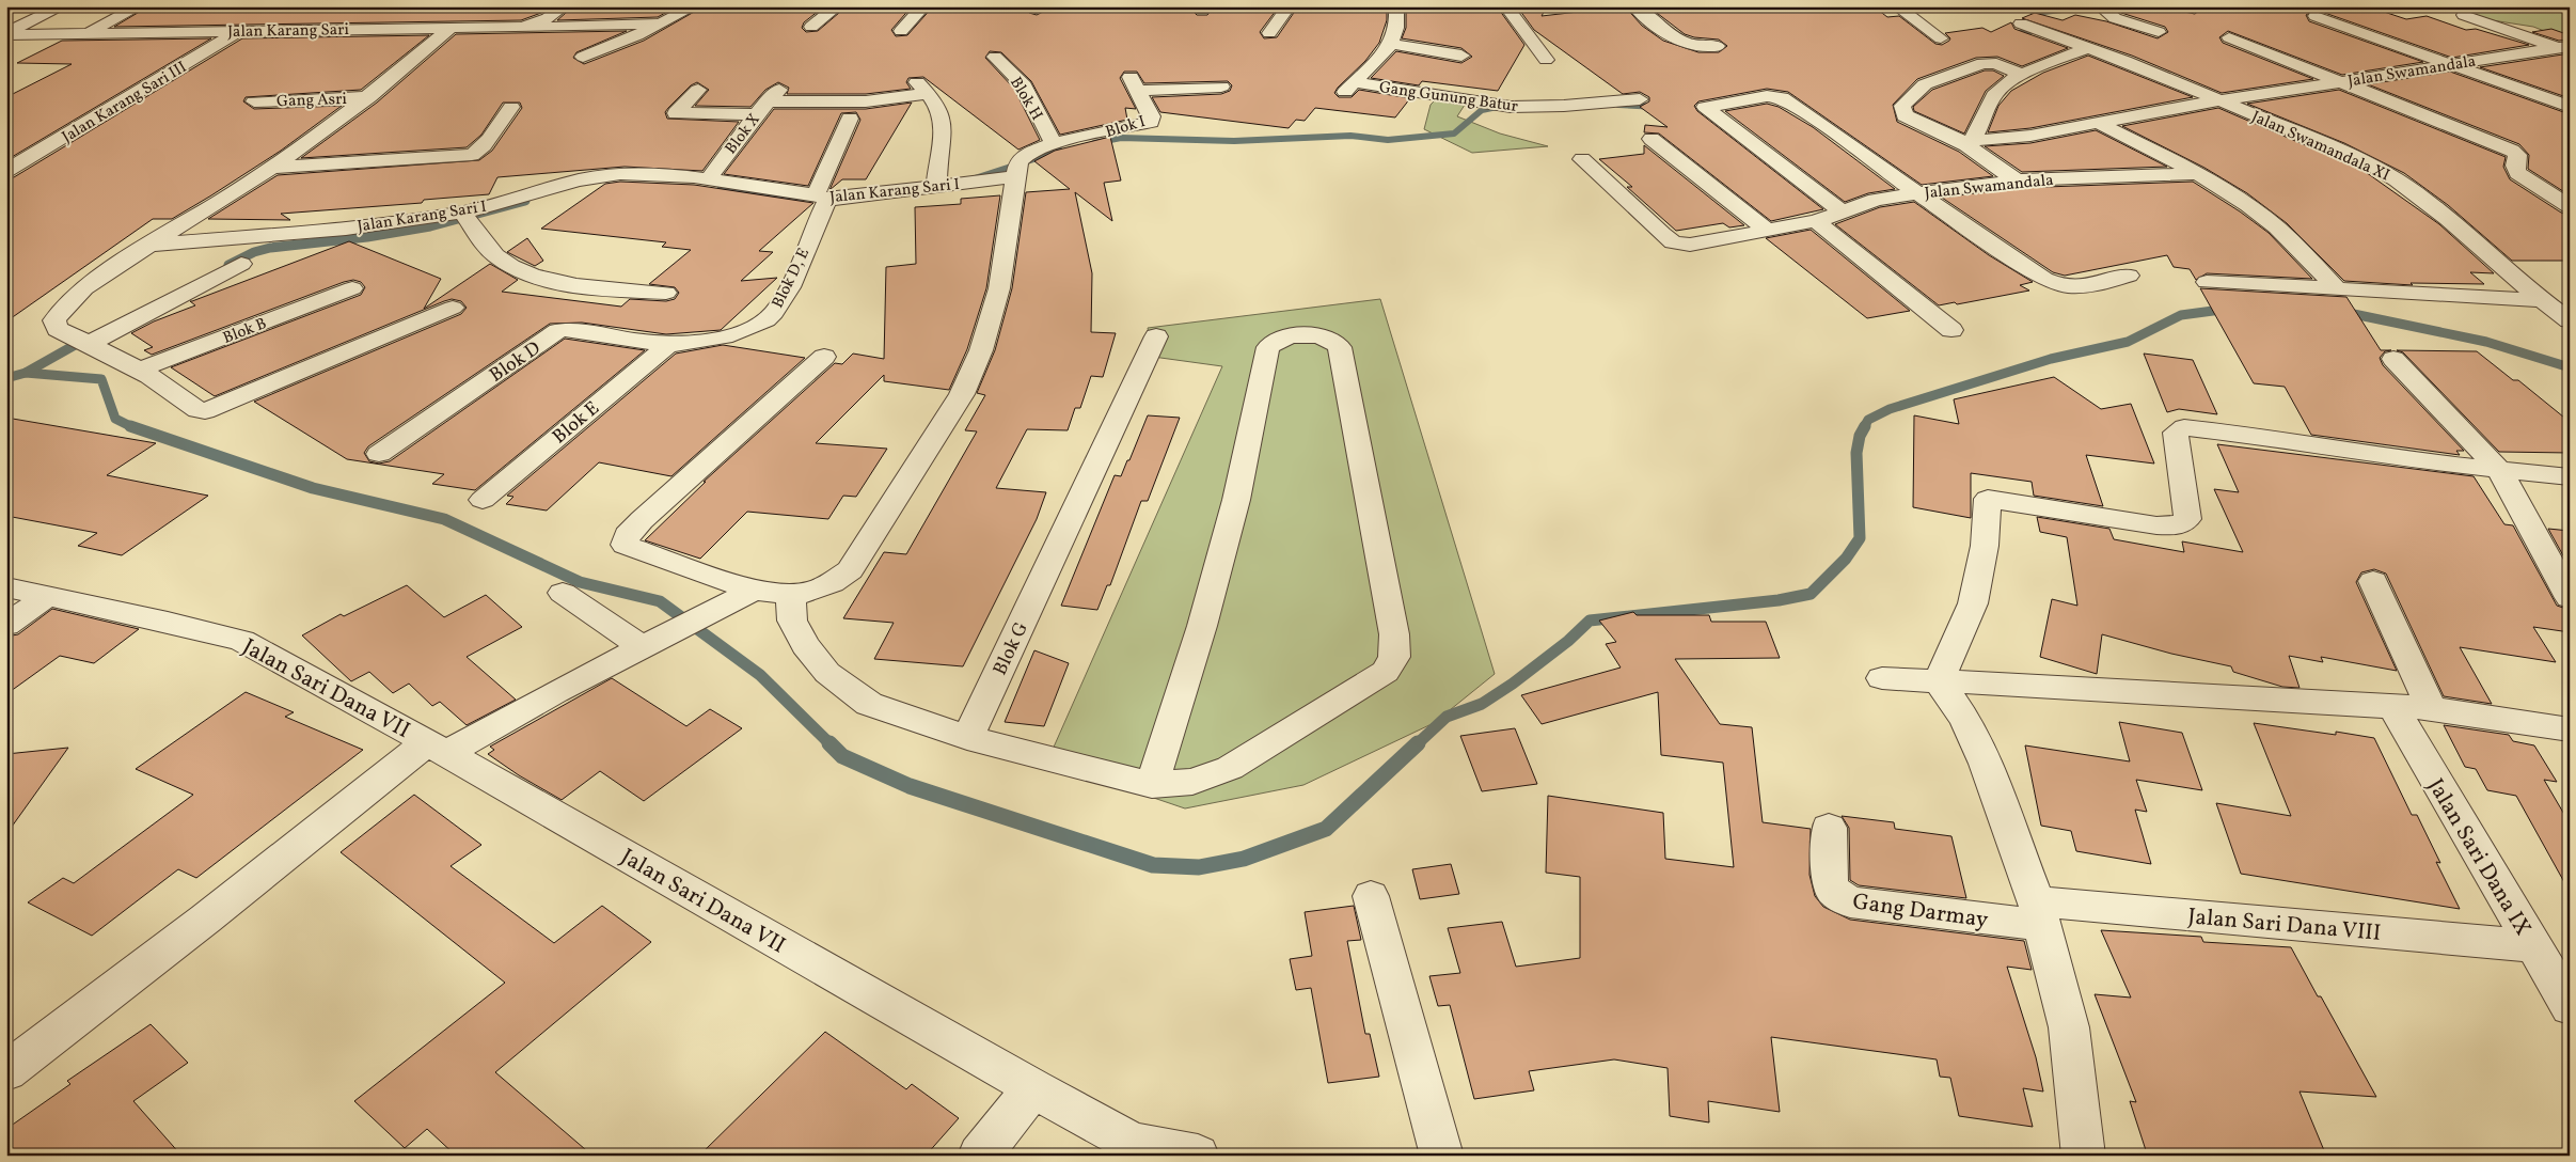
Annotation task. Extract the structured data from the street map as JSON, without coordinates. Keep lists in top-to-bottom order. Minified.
{"streets":{"street":["Jalan Karang Sari","Jalan Swamandala","Gang Gunung Batur","Blok H","Gang Asri","Jalan Karang Sari III","Blok I","Blok X","Jalan Swamandala XI","Jalan Karang Sari I","Blok D, E","Blok B","Blok D","Blok E","Blok G","Jalan Sari Dana VII","Jalan Sari Dana IX","Gang Darmay","Jalan Sari Dana VIII"]},"crossings":[["Jalan Karang Sari","Jalan Karang Sari III"],["Jalan Karang Sari","Jalan Karang Sari I"],["Jalan Swamandala","Jalan Swamandala XI"],["Blok H","Blok I"],["Gang Asri","Jalan Karang Sari I"],["Blok X","Jalan Karang Sari I"],["Jalan Karang Sari I","Blok D, E"],["Jalan Karang Sari I","Blok B"],["Blok D, E","Blok D"],["Blok D, E","Blok E"],["Blok D","Blok E"],["Jalan Sari Dana IX","Jalan Sari Dana VIII"],["Gang Darmay","Jalan Sari Dana VIII"]]}
